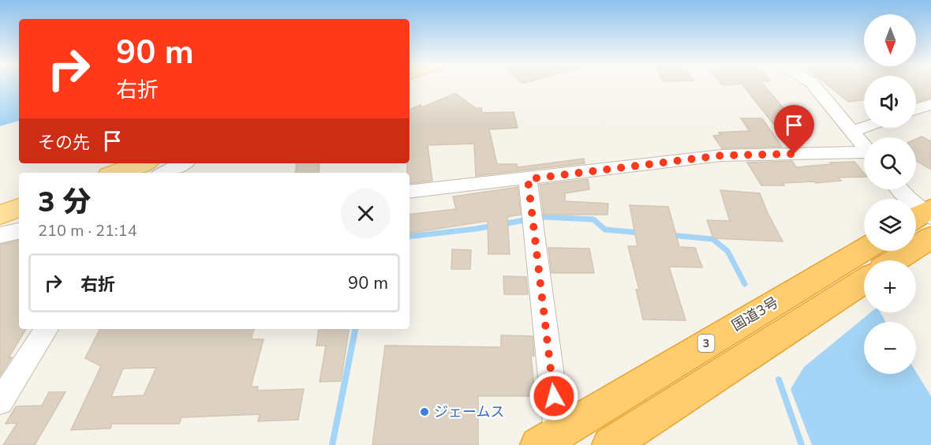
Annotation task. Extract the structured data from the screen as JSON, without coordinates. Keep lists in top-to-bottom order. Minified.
{"streets":{"highway":["国道3号","3"]},"places":["ジェームス"],"north":"bottom","page":{"map_buttons":["+","−"],"turn":["90 m","右折"],"then":"その先","heading":["3 分","210 m · 21:14"],"list":[{"name":"右折","value":"90 m"}]}}
